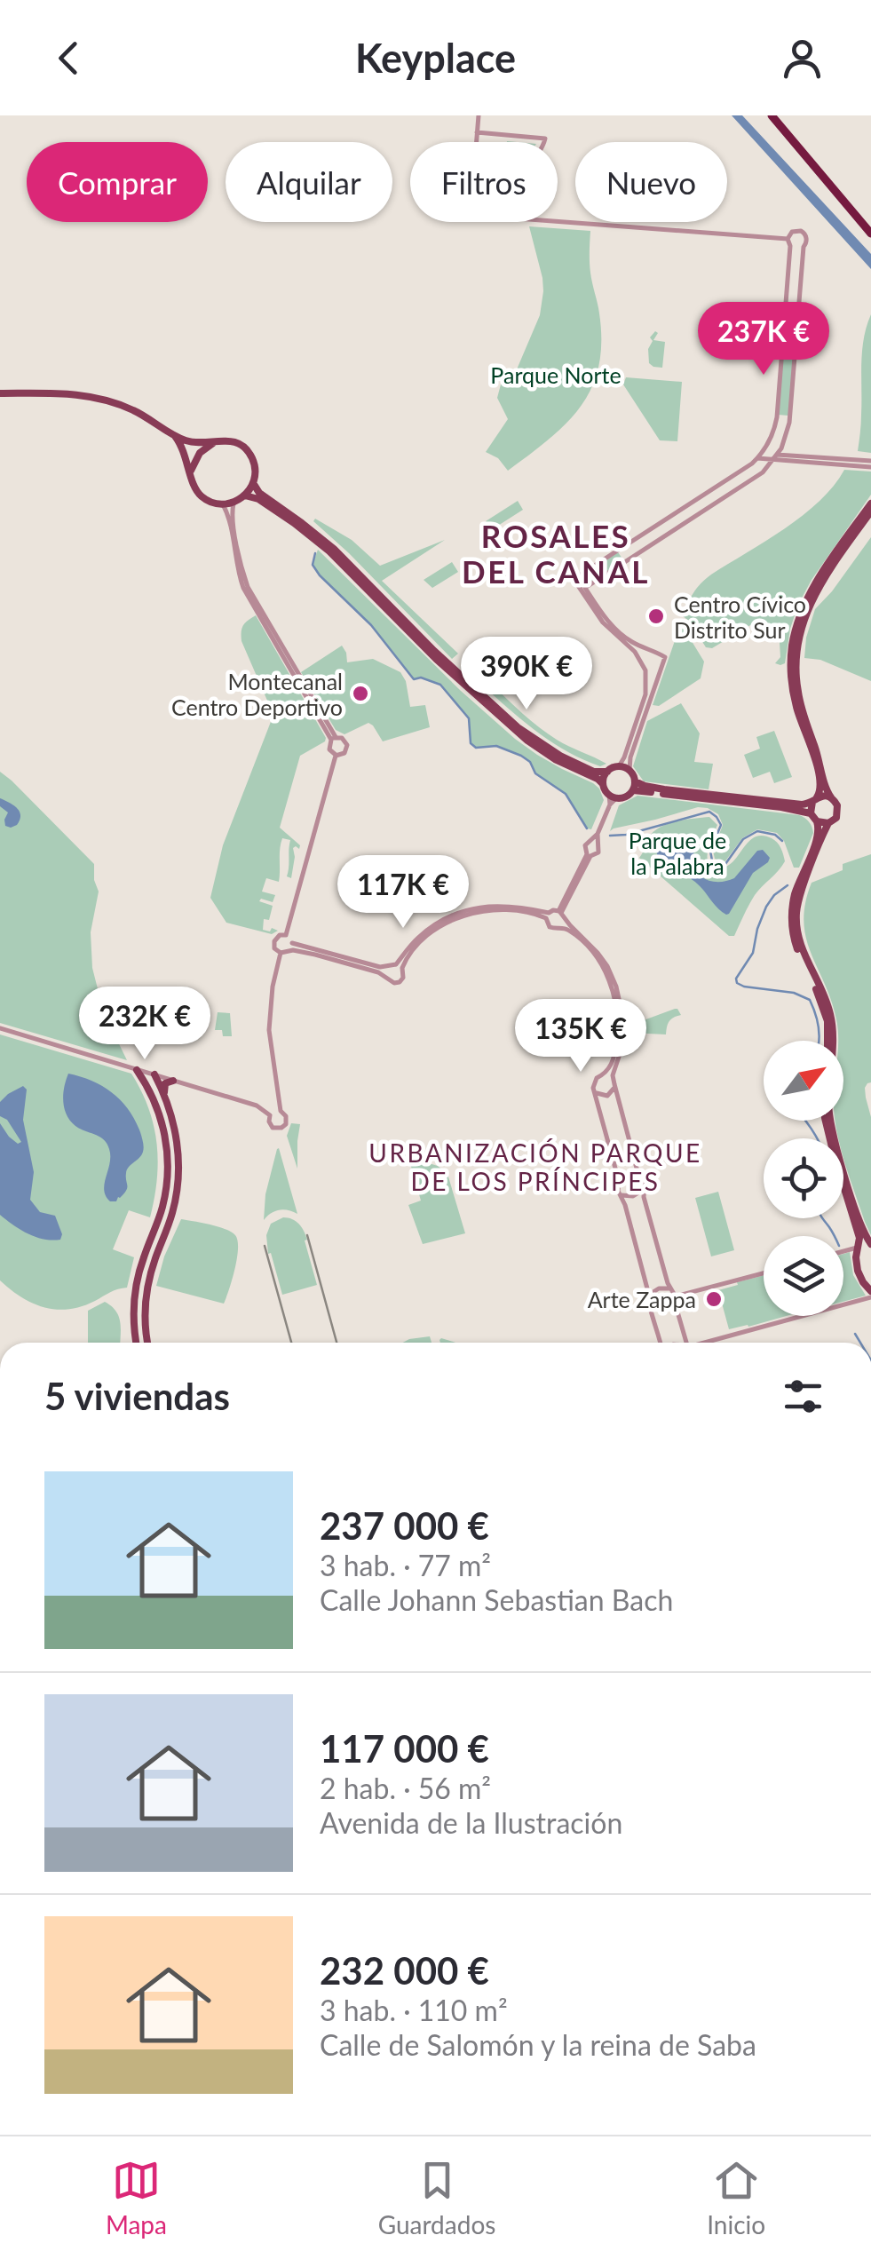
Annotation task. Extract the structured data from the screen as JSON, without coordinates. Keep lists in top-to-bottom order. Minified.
{"districts":["ROSALES DEL CANAL","URBANIZACIÓN PARQUE DE LOS PRÍNCIPES"],"parks":["Parque Norte","Parque de la Palabra"],"places":["Centro Cívico Distrito Sur","Montecanal Centro Deportivo","Arte Zappa"],"north":"top right","page":{"header":"Keyplace","chip":["Comprar","Alquilar","Filtros","Nuevo"],"price":["237K €","390K €","117K €","232K €","135K €"],"heading":"5 viviendas","list":[{"name":"237 000 €","note":"3 hab. · 77 m² · Calle Johann Sebastian Bach"},{"name":"117 000 €","note":"2 hab. · 56 m² · Avenida de la Ilustración"},{"name":"232 000 €","note":"3 hab. · 110 m² · Calle de Salomón y la reina de Saba"}],"tabs":["Mapa","Guardados","Inicio"]}}
